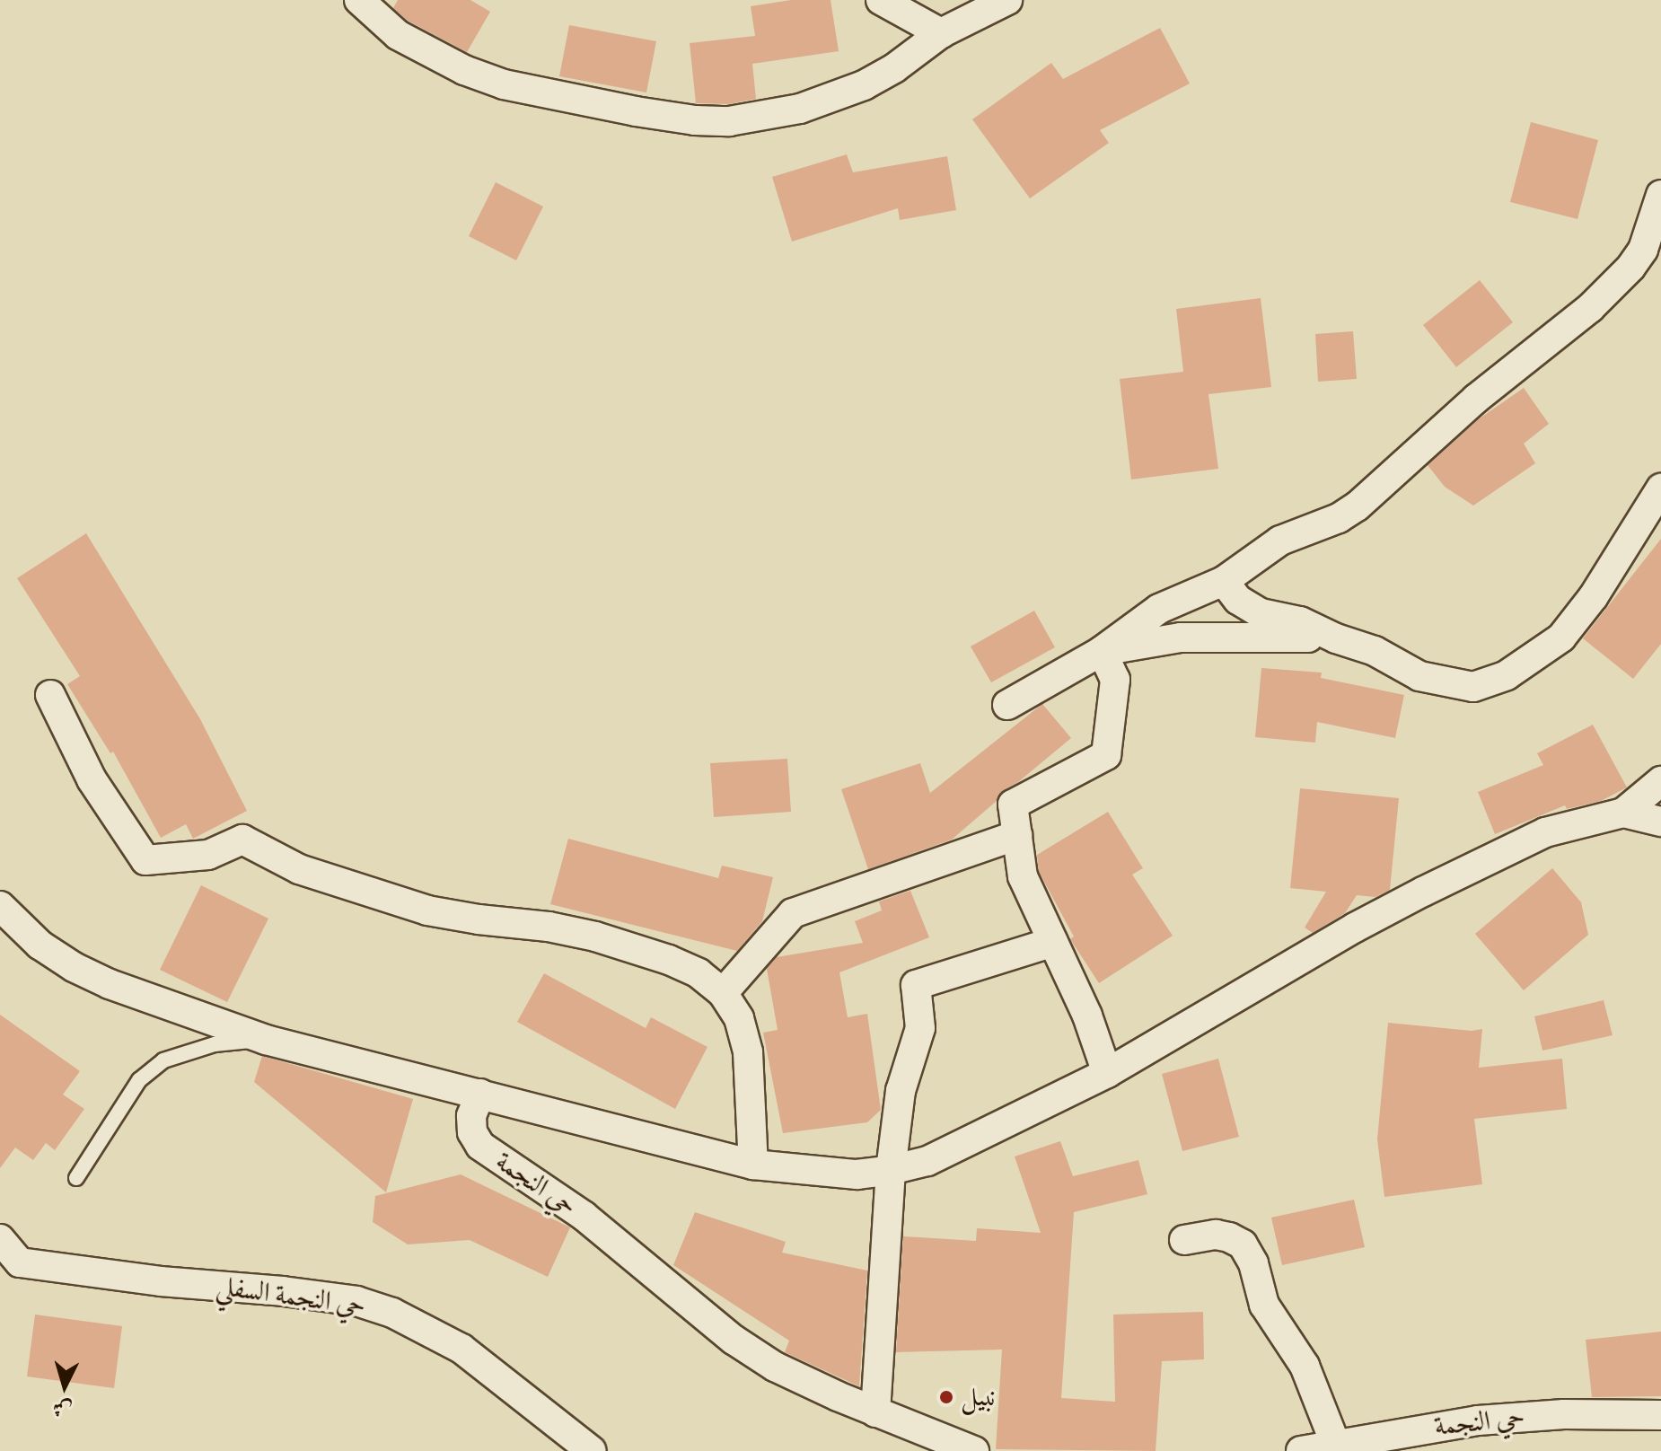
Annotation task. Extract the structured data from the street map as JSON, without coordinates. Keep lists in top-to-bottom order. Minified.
{"streets":{"street":["حي النجمة","حي النجمة السفلي"]},"places":["نبيل"],"north":"bottom"}
